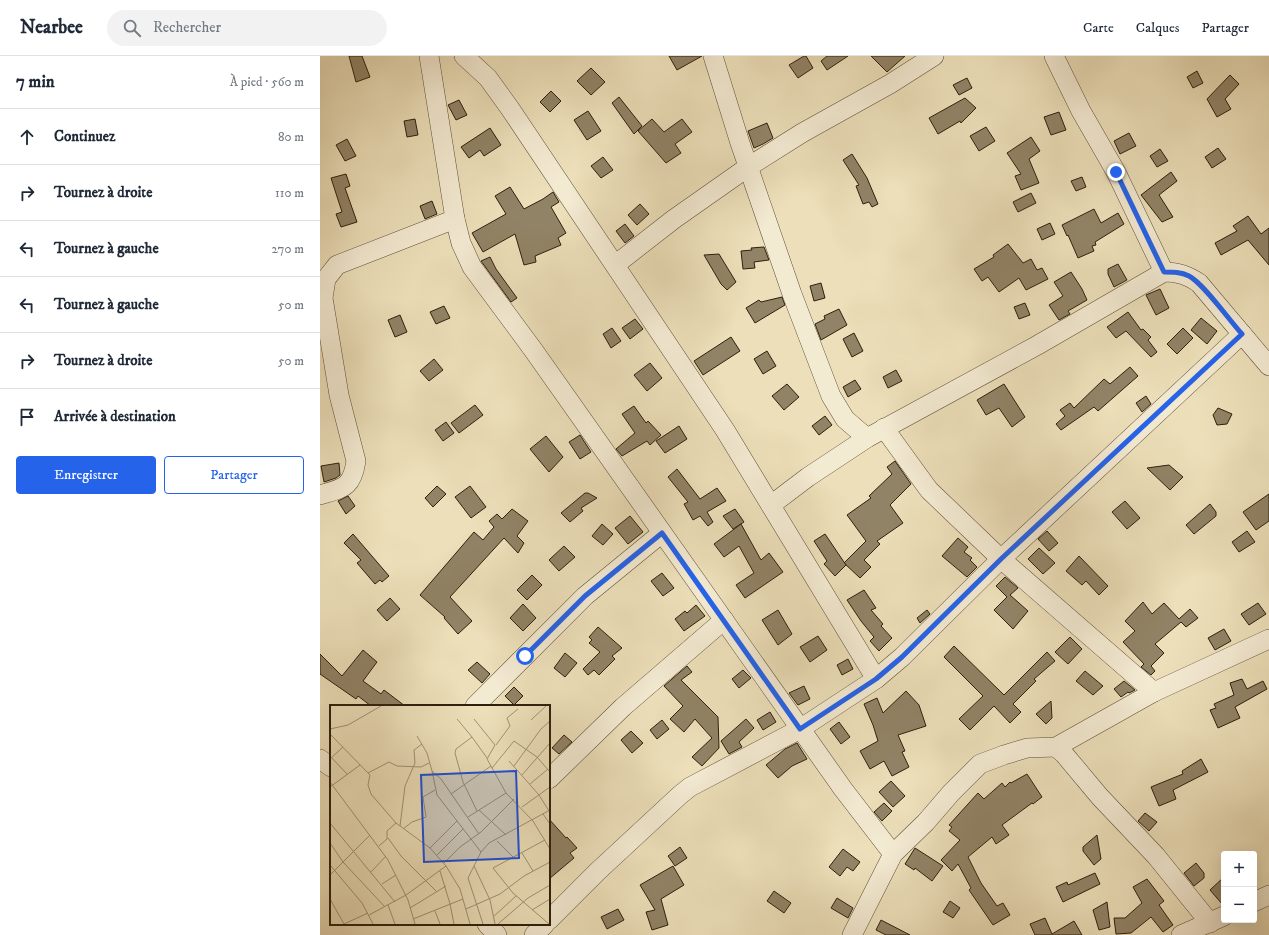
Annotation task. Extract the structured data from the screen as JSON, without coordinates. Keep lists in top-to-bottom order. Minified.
{"page":{"header":"Nearbee","search":"Rechercher","nav":["Carte","Calques","Partager"],"heading":["7 min","À pied · 560 m"],"list":[["Continuez","80 m"],["Tournez à droite","110 m"],["Tournez à gauche","270 m"],["Tournez à gauche","50 m"],["Tournez à droite","50 m"],"Arrivée à destination"],"buttons":["Enregistrer","Partager"],"map_buttons":["+","−"]}}
